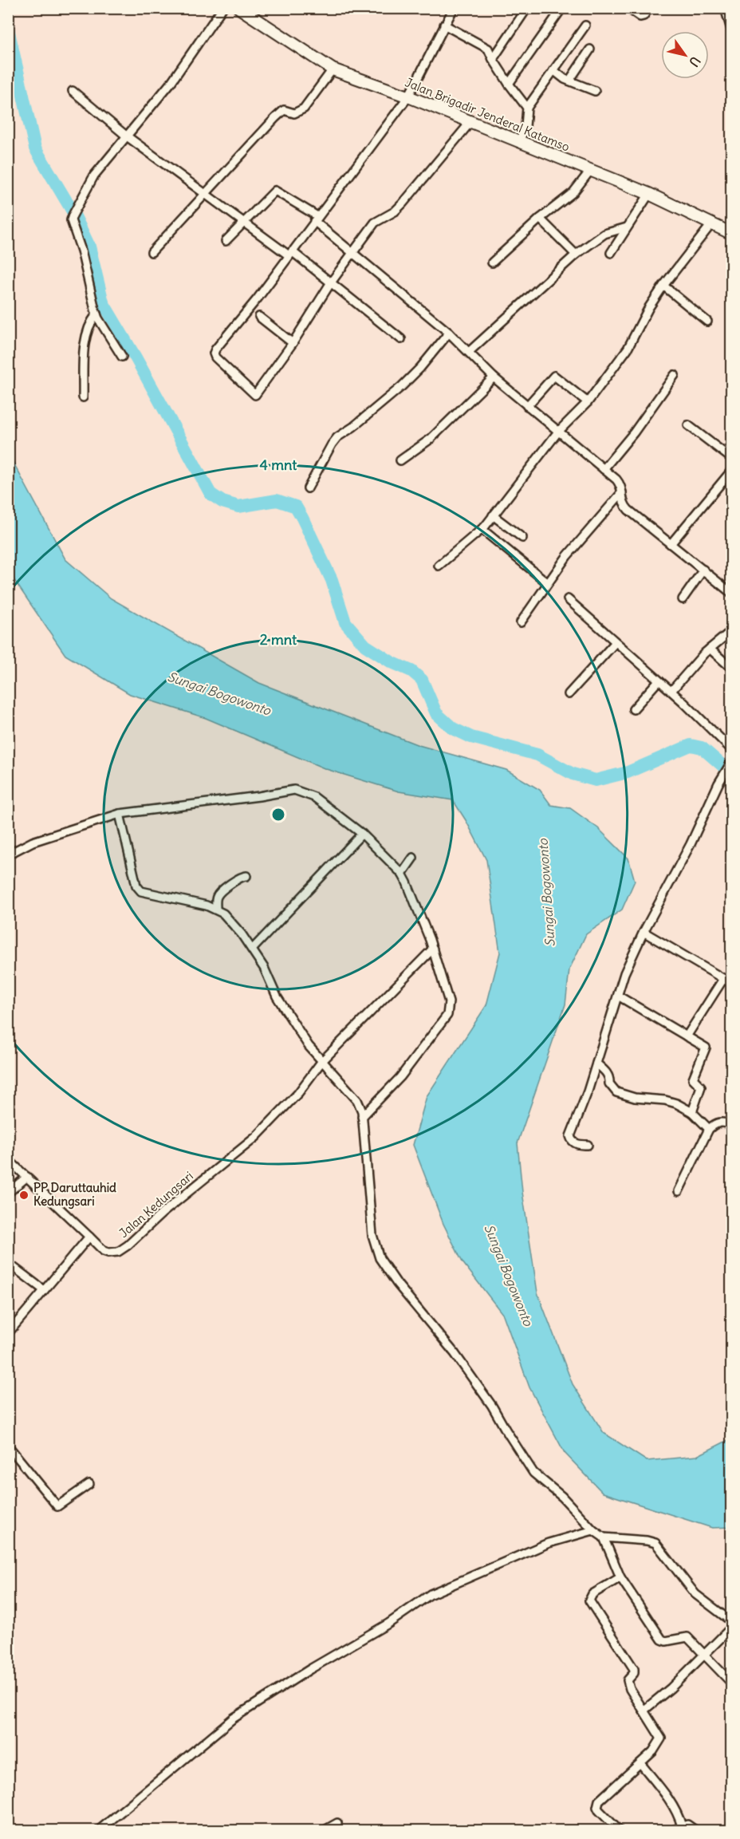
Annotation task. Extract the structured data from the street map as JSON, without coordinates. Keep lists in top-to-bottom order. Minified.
{"streets":{"main road":["Jalan Brigadir Jenderal Katamso"],"street":["Jalan Kedungsari"]},"water":["Sungai Bogowonto"],"places":["PP Daruttauhid Kedungsari"],"north":"bottom right","rings":["4 mnt","2 mnt"]}
